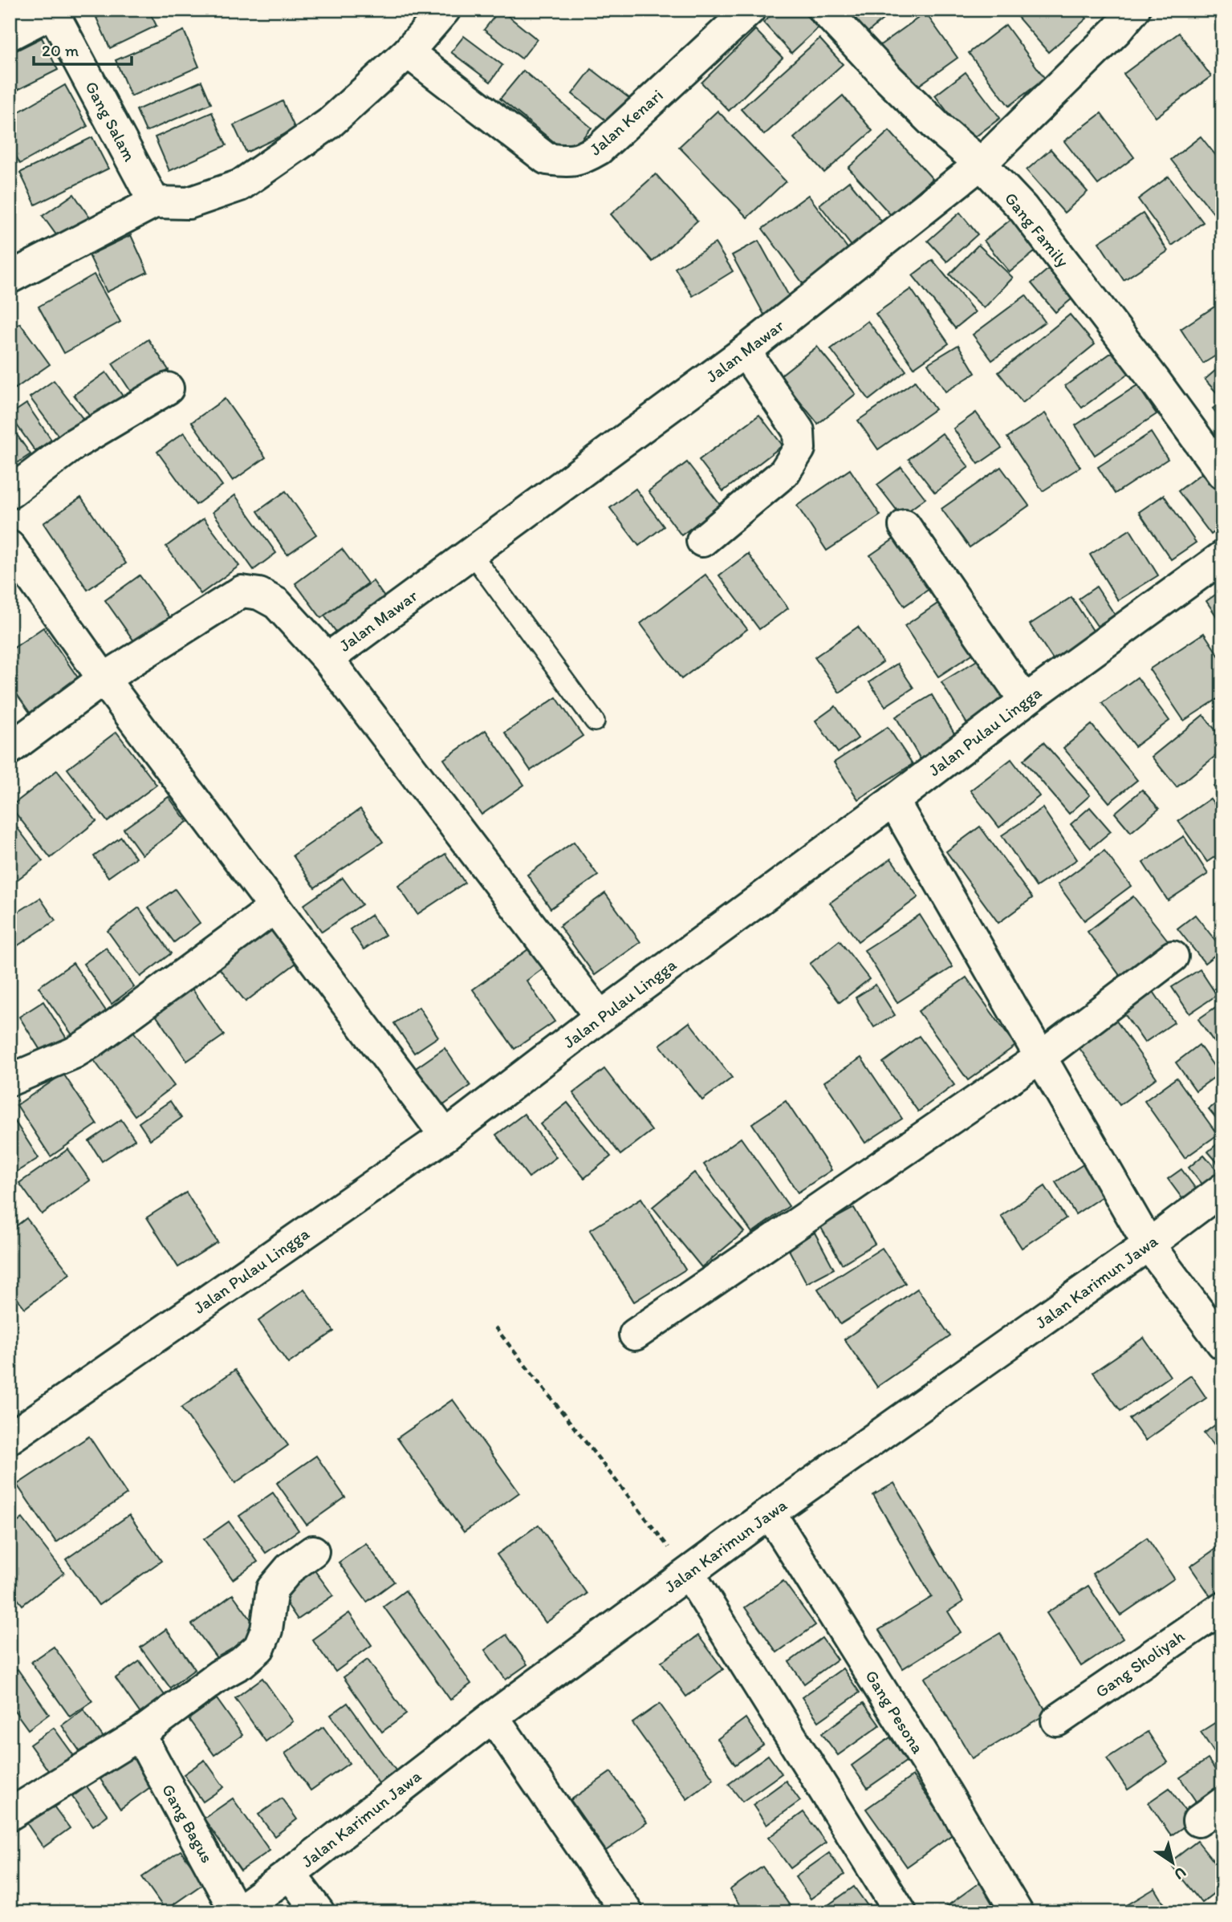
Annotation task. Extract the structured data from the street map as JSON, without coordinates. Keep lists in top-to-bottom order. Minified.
{"streets":{"street":["Gang Salam","Jalan Kenari","Gang Family","Jalan Mawar","Jalan Pulau Lingga","Jalan Karimun Jawa","Gang Sholiyah","Gang Pesona","Gang Bagus"]},"crossings":[["Gang Family","Jalan Mawar"],["Jalan Karimun Jawa","Gang Pesona"],["Jalan Karimun Jawa","Gang Bagus"]],"scale_bar":"20 m","north":"bottom right"}
